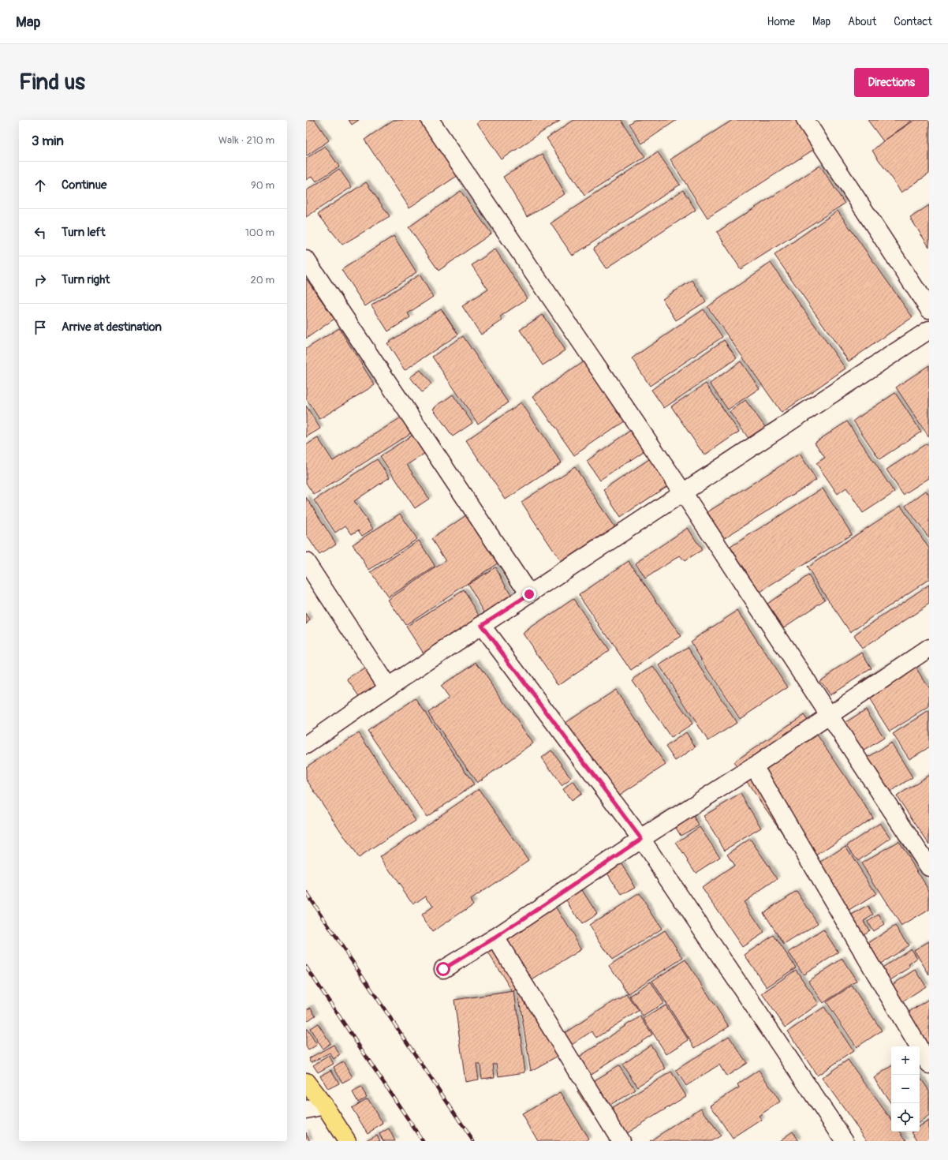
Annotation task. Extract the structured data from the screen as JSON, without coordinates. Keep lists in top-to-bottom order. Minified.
{"page":{"header":"Map","nav":["Home","Map","About","Contact"],"buttons":"Directions","title":"Find us","heading":["3 min","Walk · 210 m"],"list":[["Continue","90 m"],["Turn left","100 m"],["Turn right","20 m"],"Arrive at destination"],"map_buttons":["+","−"]}}
